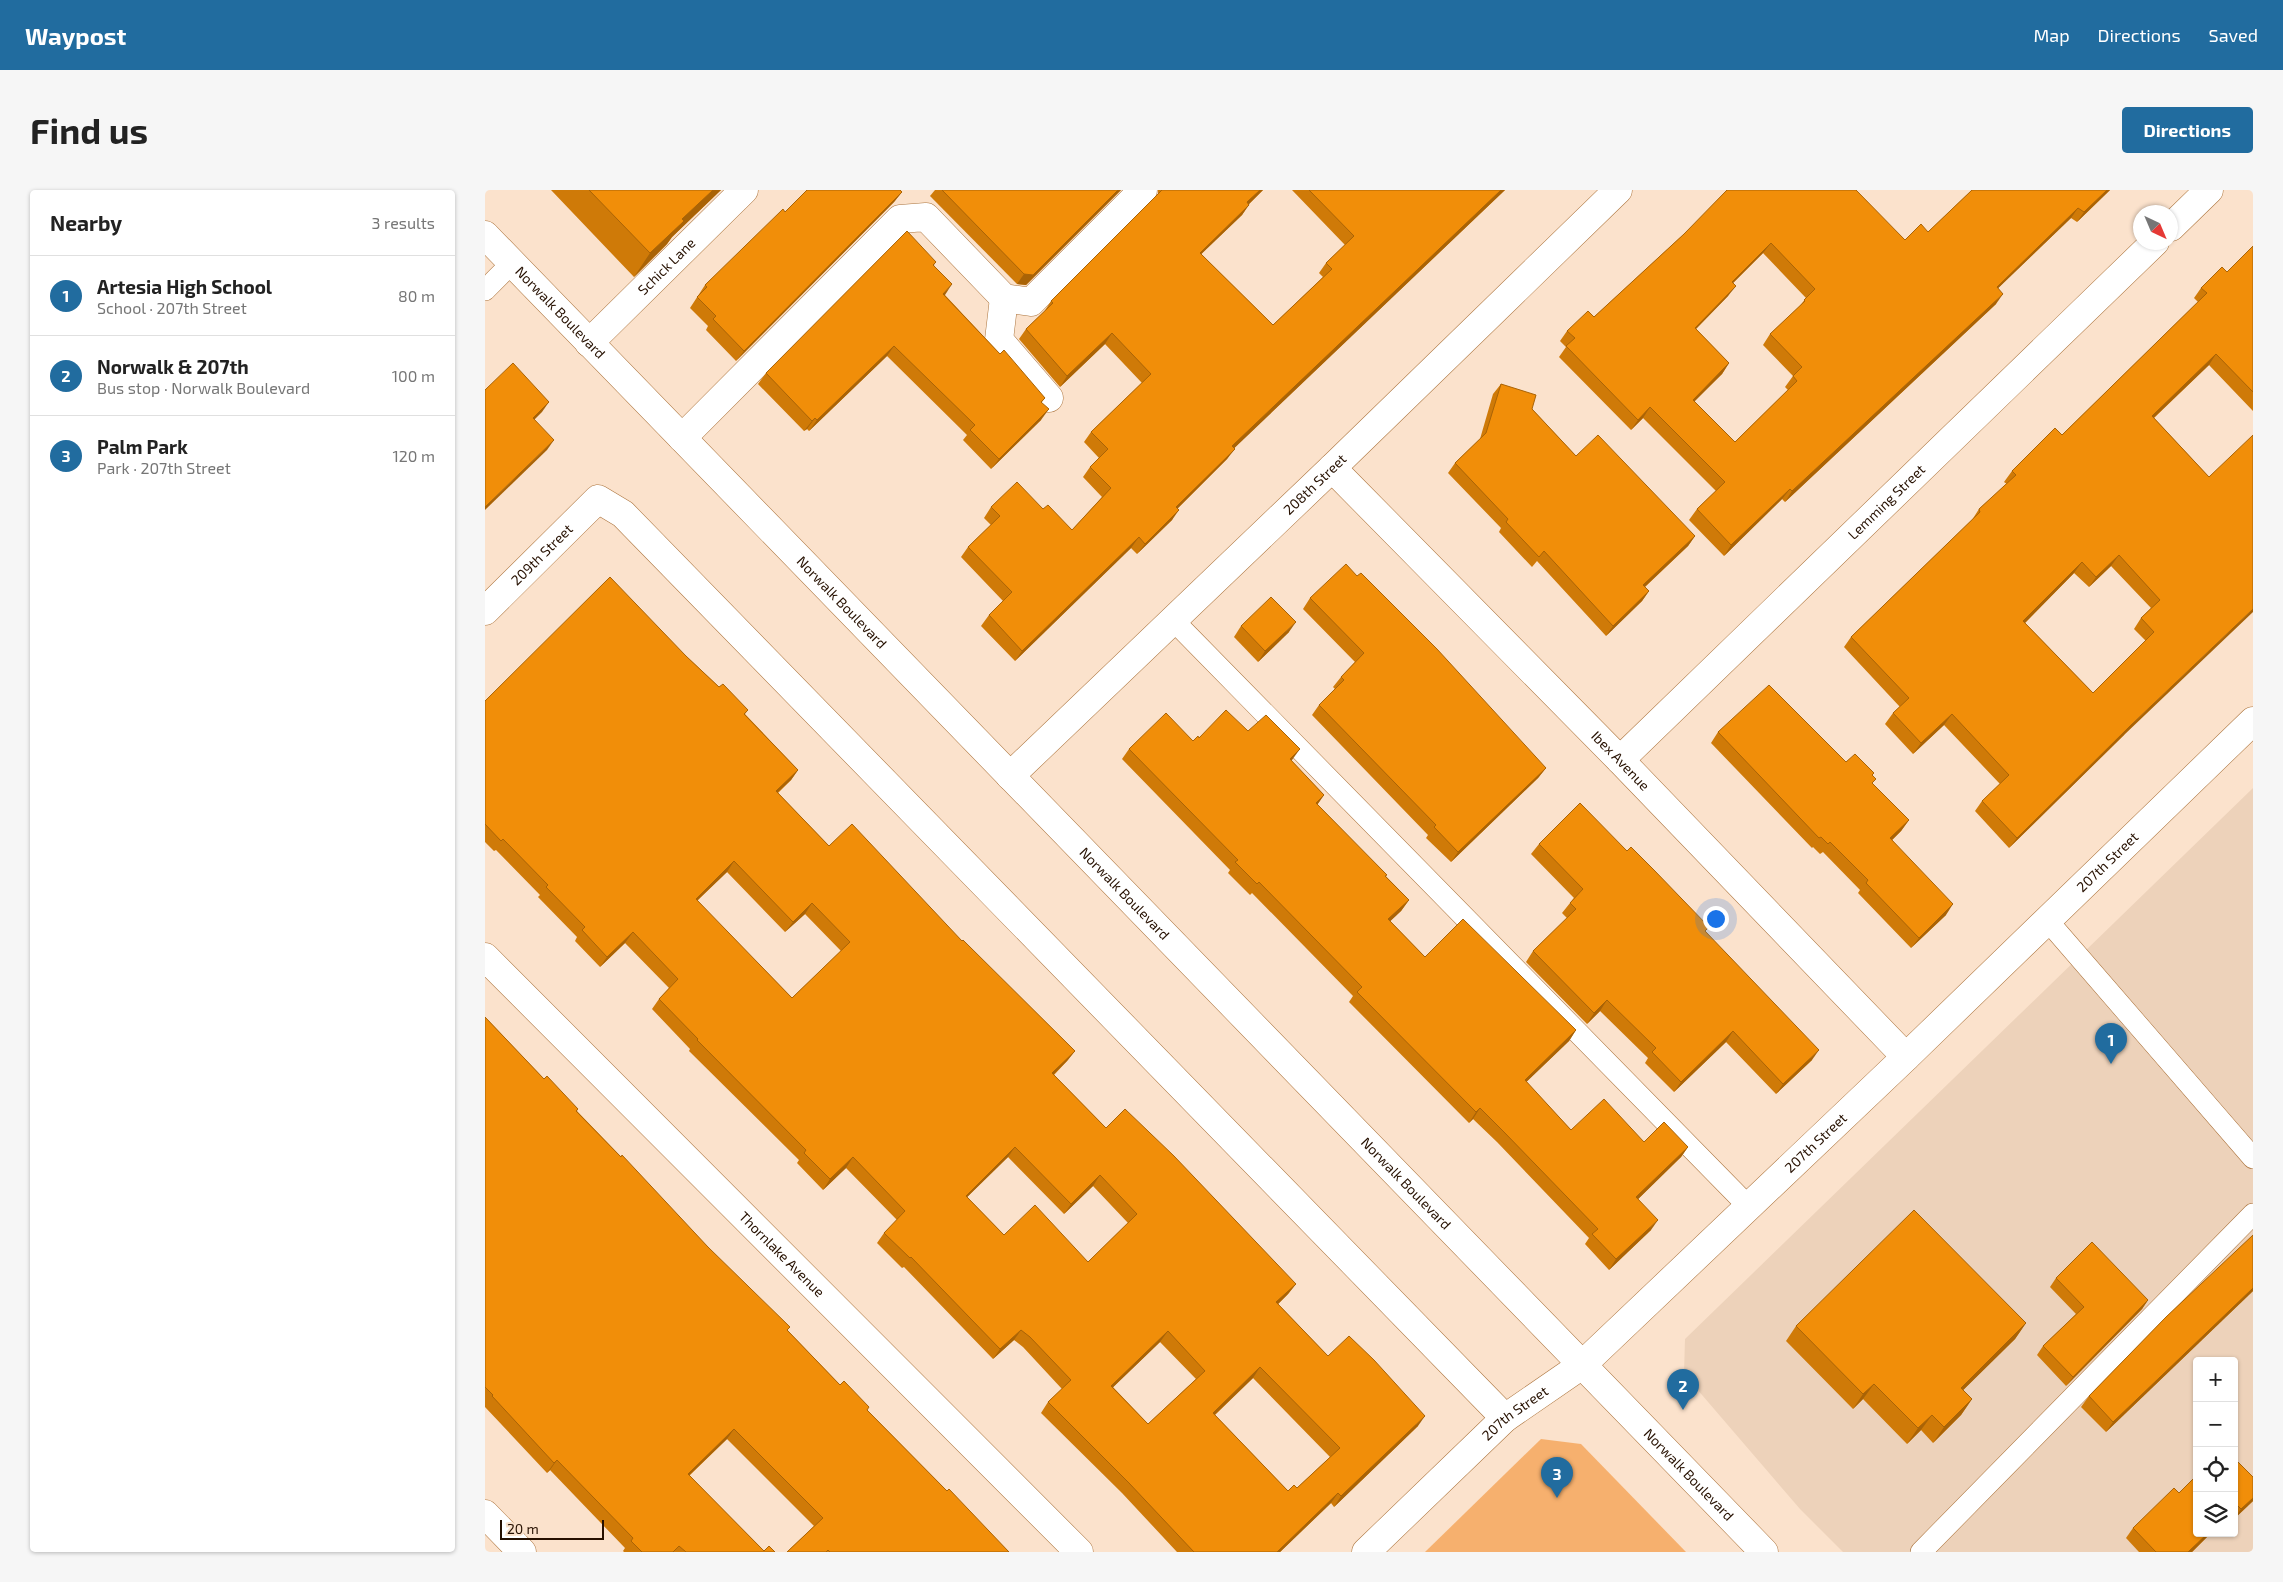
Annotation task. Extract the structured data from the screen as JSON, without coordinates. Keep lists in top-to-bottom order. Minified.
{"streets":{"street":["Schick Lane","Norwalk Boulevard","208th Street","Lemming Street","209th Street","Ibex Avenue","207th Street","Thornlake Avenue"]},"crossings":[["Schick Lane","Norwalk Boulevard"],["Norwalk Boulevard","208th Street"],["Norwalk Boulevard","207th Street"],["208th Street","Ibex Avenue"],["Lemming Street","Ibex Avenue"],["209th Street","207th Street"],["Ibex Avenue","207th Street"]],"scale_bar":"20 m","north":"bottom right","page":{"header":"Waypost","nav":["Map","Directions","Saved"],"buttons":"Directions","title":"Find us","heading":["Nearby","3 results"],"list":[{"mark":"1","name":"Artesia High School","note":"School · 207th Street","value":"80 m"},{"mark":"2","name":"Norwalk & 207th","note":"Bus stop · Norwalk Boulevard","value":"100 m"},{"mark":"3","name":"Palm Park","note":"Park · 207th Street","value":"120 m"}],"pins":["1","2","3"],"map_buttons":["+","−"],"scale":"20 m"}}
